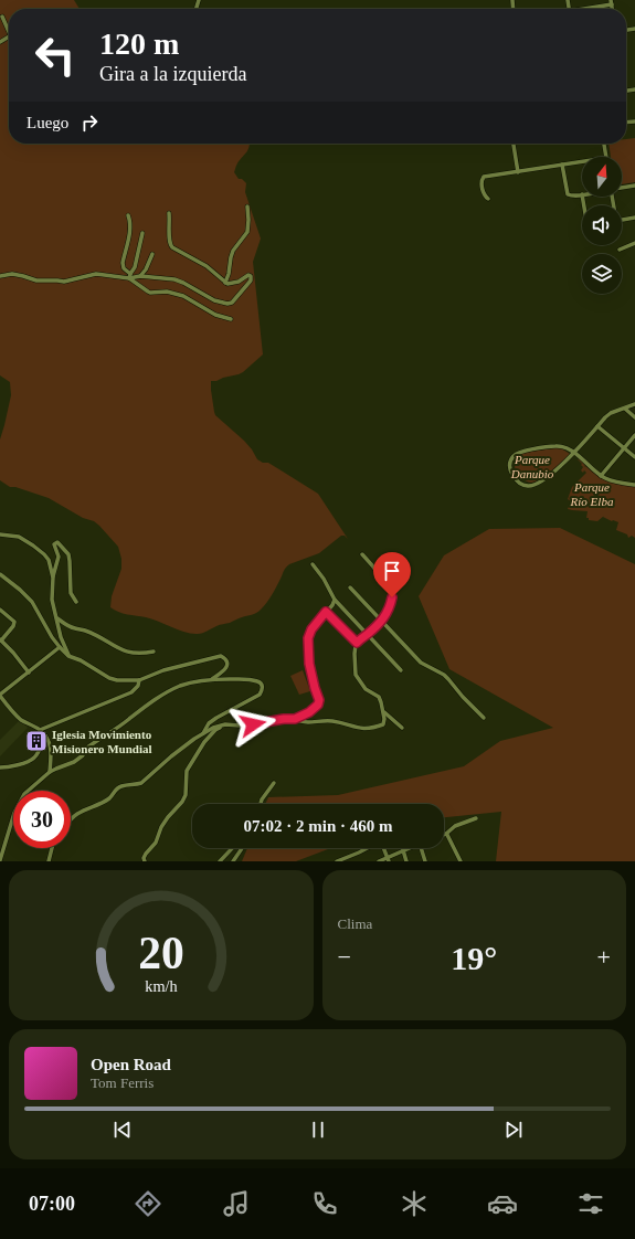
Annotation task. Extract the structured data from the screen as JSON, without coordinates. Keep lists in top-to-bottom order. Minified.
{"parks":["Parque Danubio","Parque Río Elba"],"places":{"building":["Iglesia Movimiento Misionero Mundial"]},"north":"top","page":{"turn":["120 m","Gira a la izquierda"],"then":"Luego","limit":"30","trip":"07:02 · 2 min · 460 m","tile":"Clima","heat":["−","19°","+"],"song":["Open Road","Tom Ferris"],"tabs":"07:00","gauge":["20","km/h"]}}
